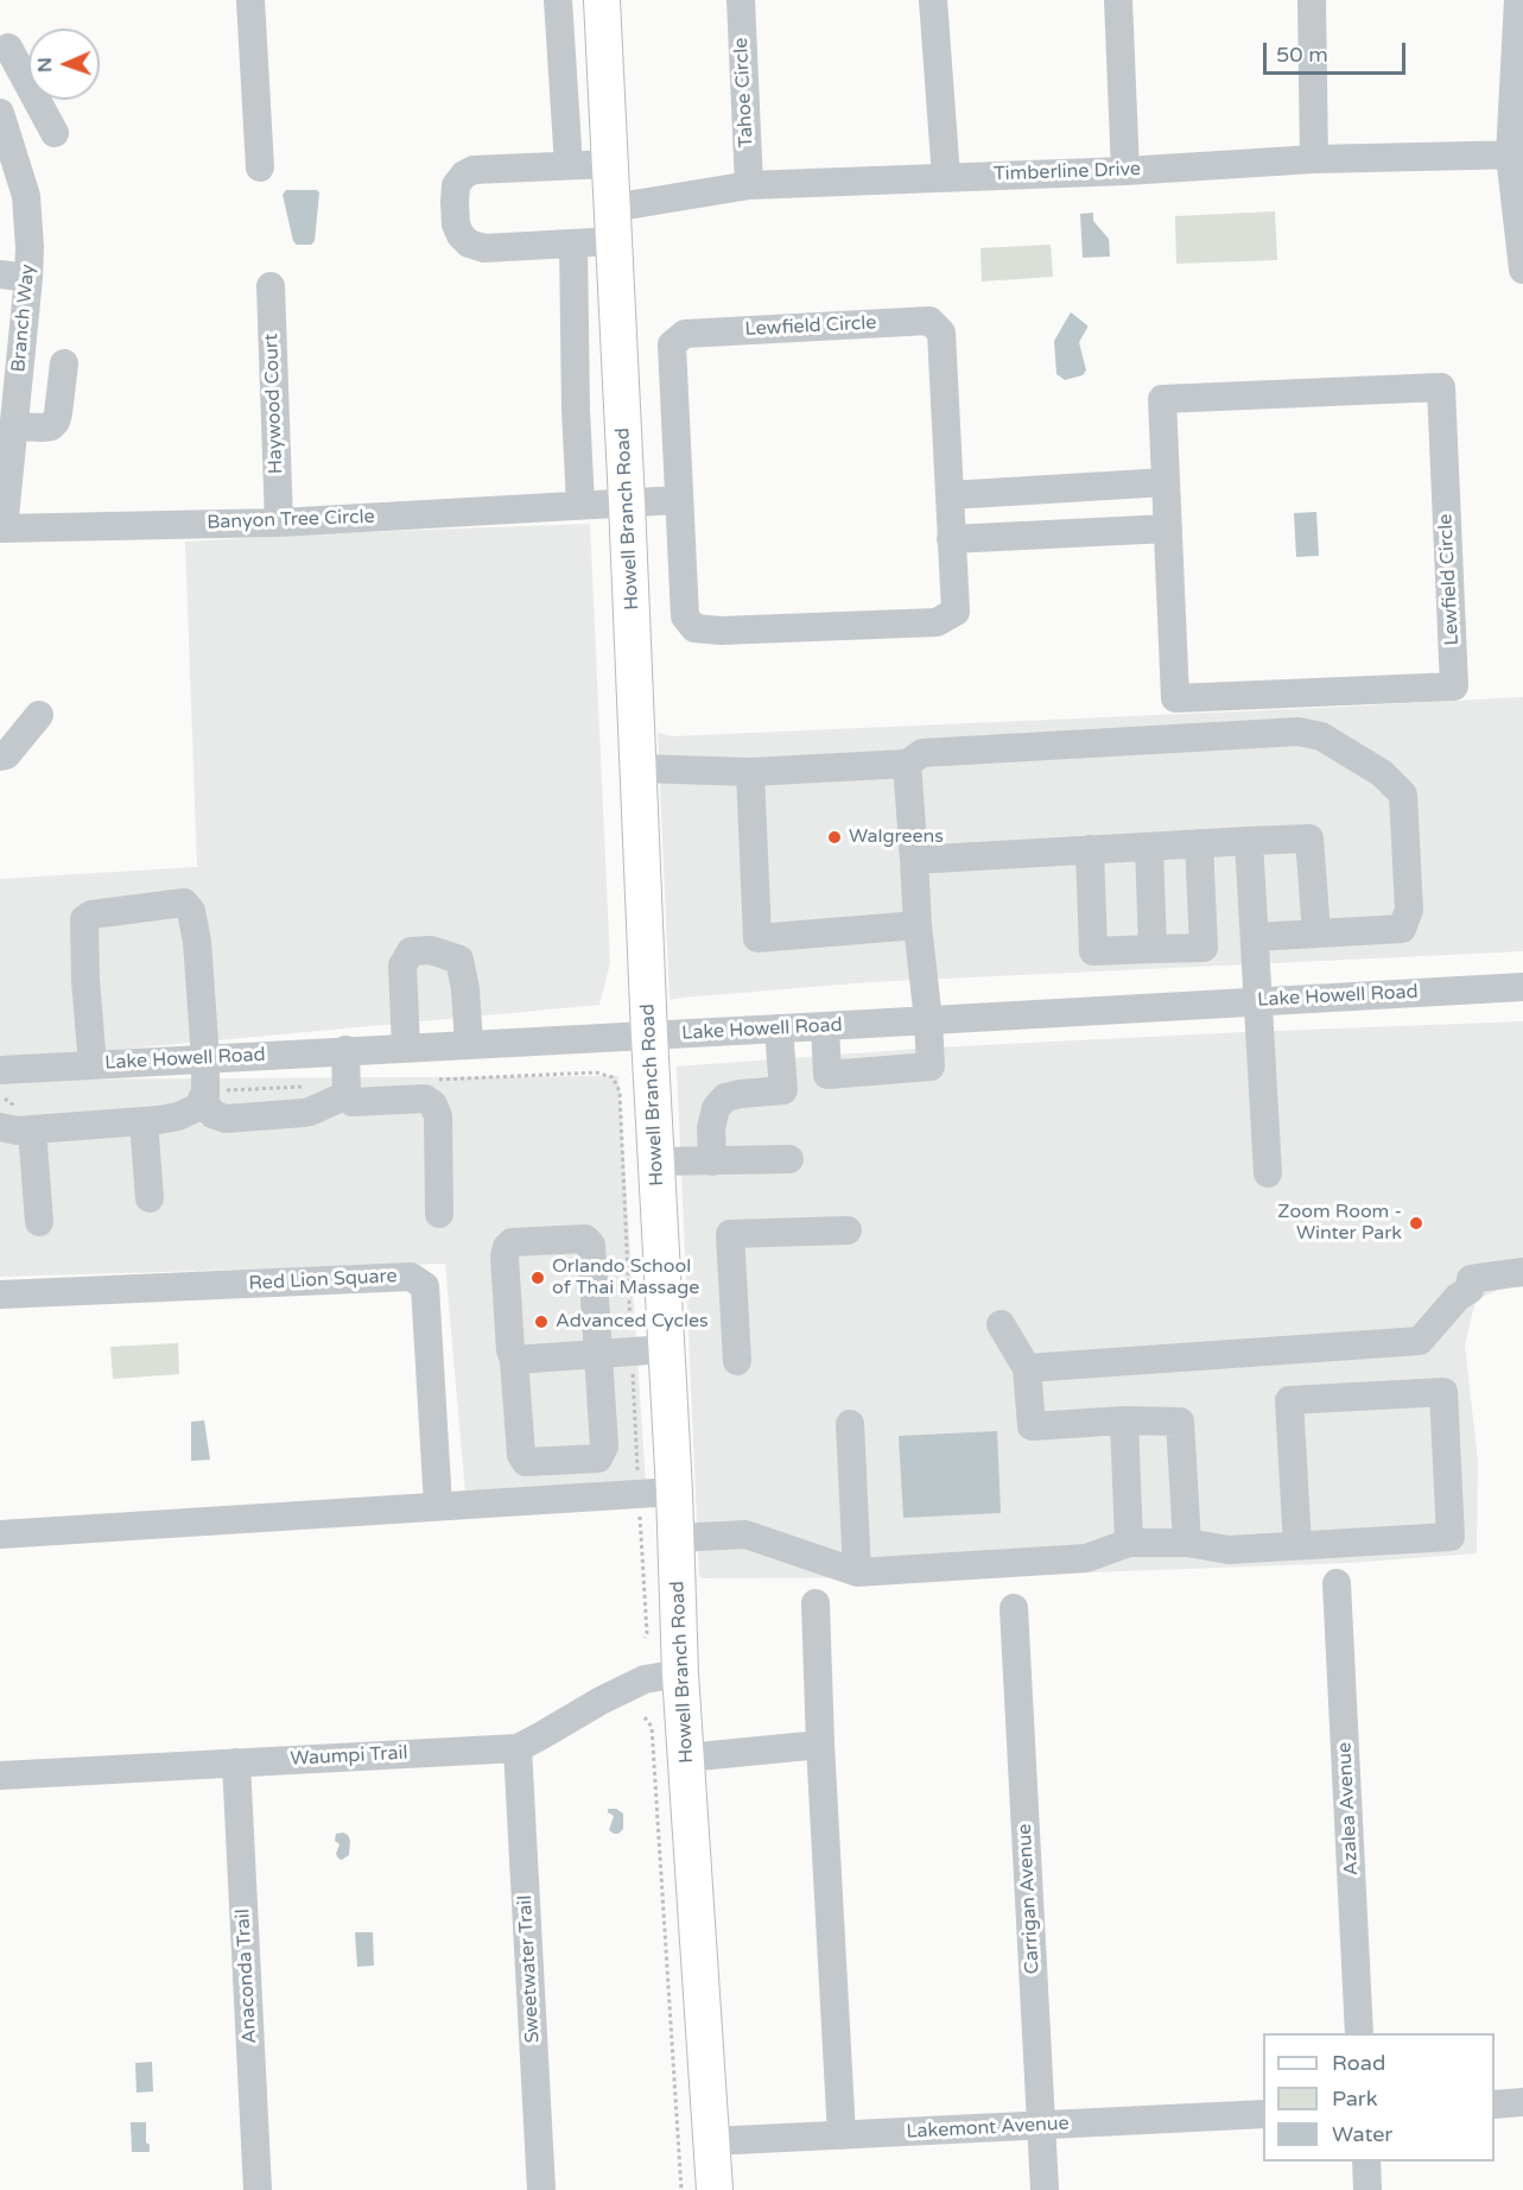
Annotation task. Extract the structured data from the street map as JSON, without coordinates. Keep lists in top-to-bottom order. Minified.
{"streets":{"main road":["Howell Branch Road"],"street":["Tahoe Circle","Timberline Drive","Branch Way","Lewfield Circle","Haywood Court","Banyon Tree Circle","Lake Howell Road","Red Lion Square","Waumpi Trail","Azalea Avenue","Carrigan Avenue","Sweetwater Trail","Anaconda Trail","Lakemont Avenue"]},"crossings":[["Tahoe Circle","Timberline Drive"],["Timberline Drive","Howell Branch Road"],["Branch Way","Banyon Tree Circle"],["Haywood Court","Banyon Tree Circle"],["Howell Branch Road","Banyon Tree Circle"],["Howell Branch Road","Lake Howell Road"],["Howell Branch Road","Waumpi Trail"],["Howell Branch Road","Lakemont Avenue"],["Waumpi Trail","Sweetwater Trail"],["Waumpi Trail","Anaconda Trail"],["Carrigan Avenue","Lakemont Avenue"]],"places":["Walgreens","Zoom Room - Winter Park","Orlando School of Thai Massage","Advanced Cycles"],"legend":["Road","Park","Water"],"scale_bar":"50 m","north":"left"}
